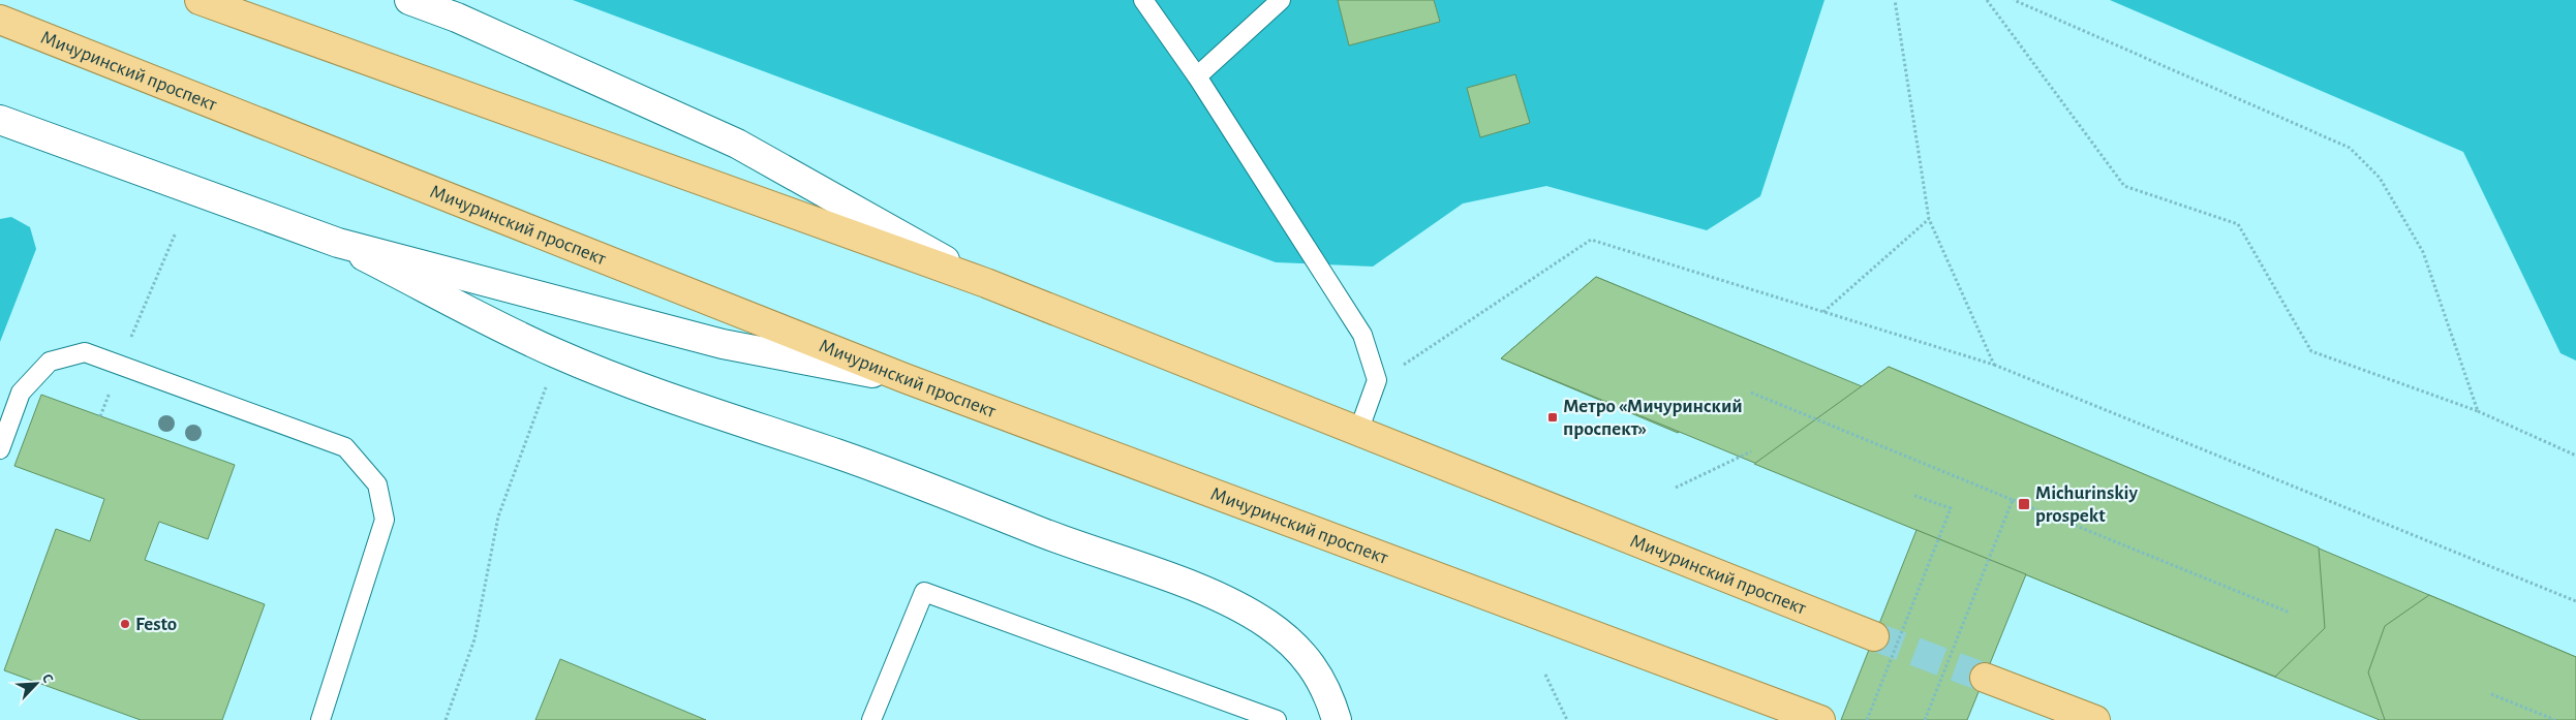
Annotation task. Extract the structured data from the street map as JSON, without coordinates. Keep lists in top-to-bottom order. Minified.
{"streets":{"main road":["Мичуринский проспект"]},"places":{"transit":["Метро «Мичуринский проспект»","Michurinskiy prospekt"],"other":["Festo"]},"north":"top right"}
